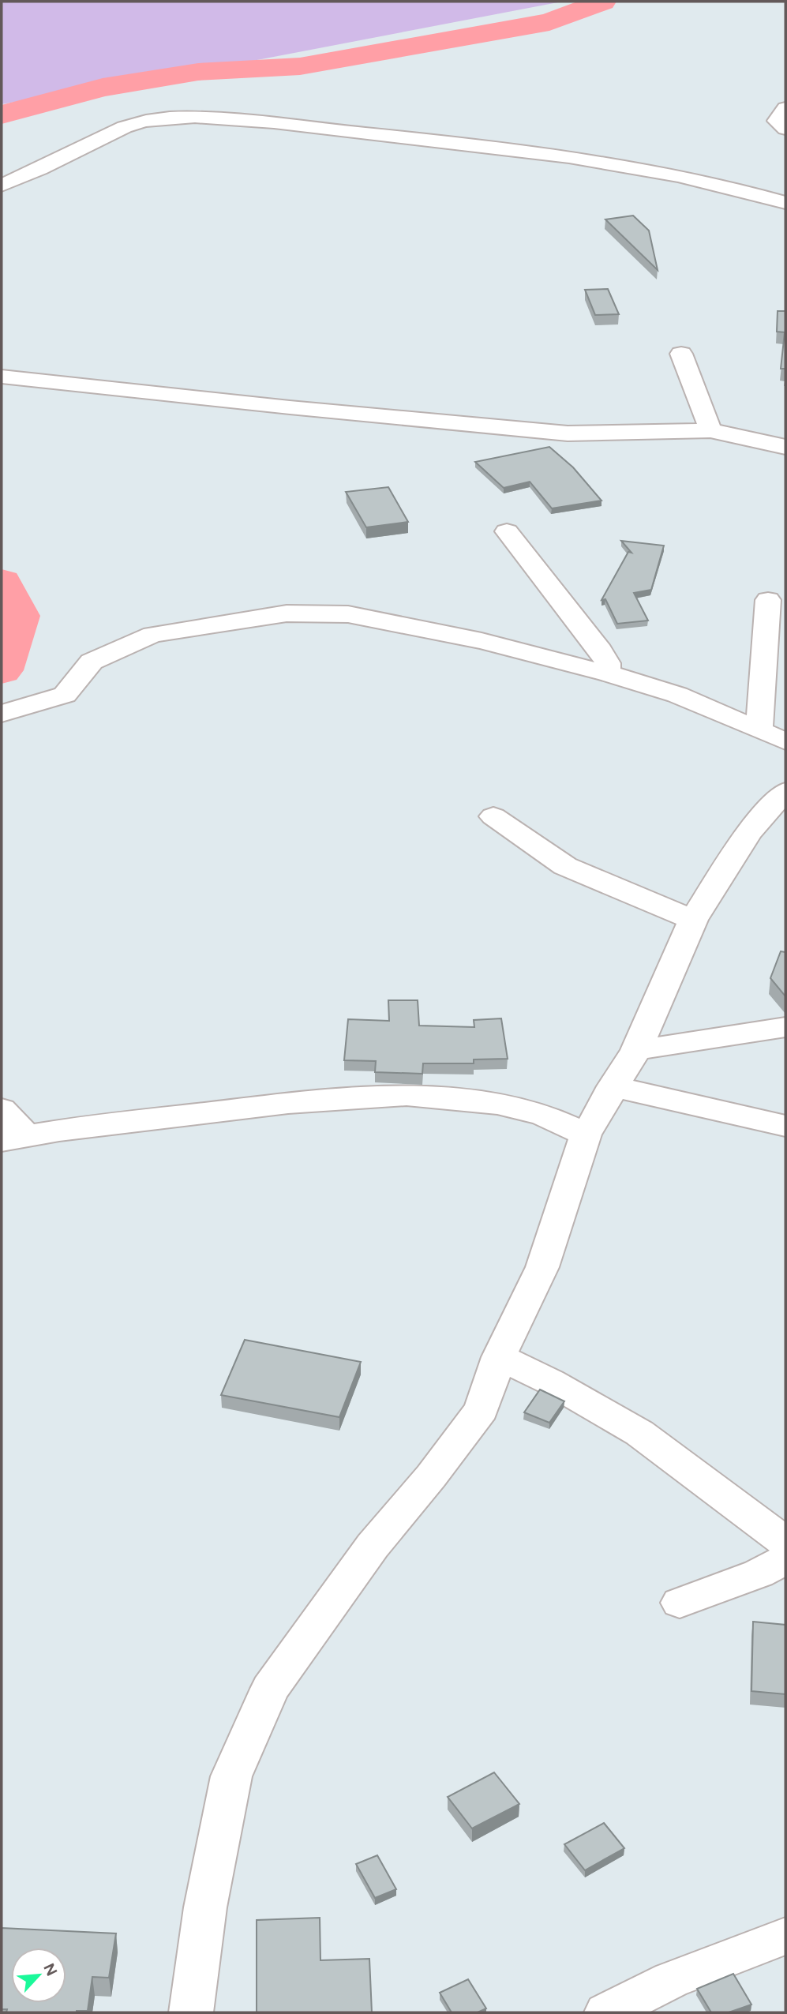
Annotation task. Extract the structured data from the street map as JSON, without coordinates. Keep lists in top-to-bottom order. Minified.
{"north":"top right"}
